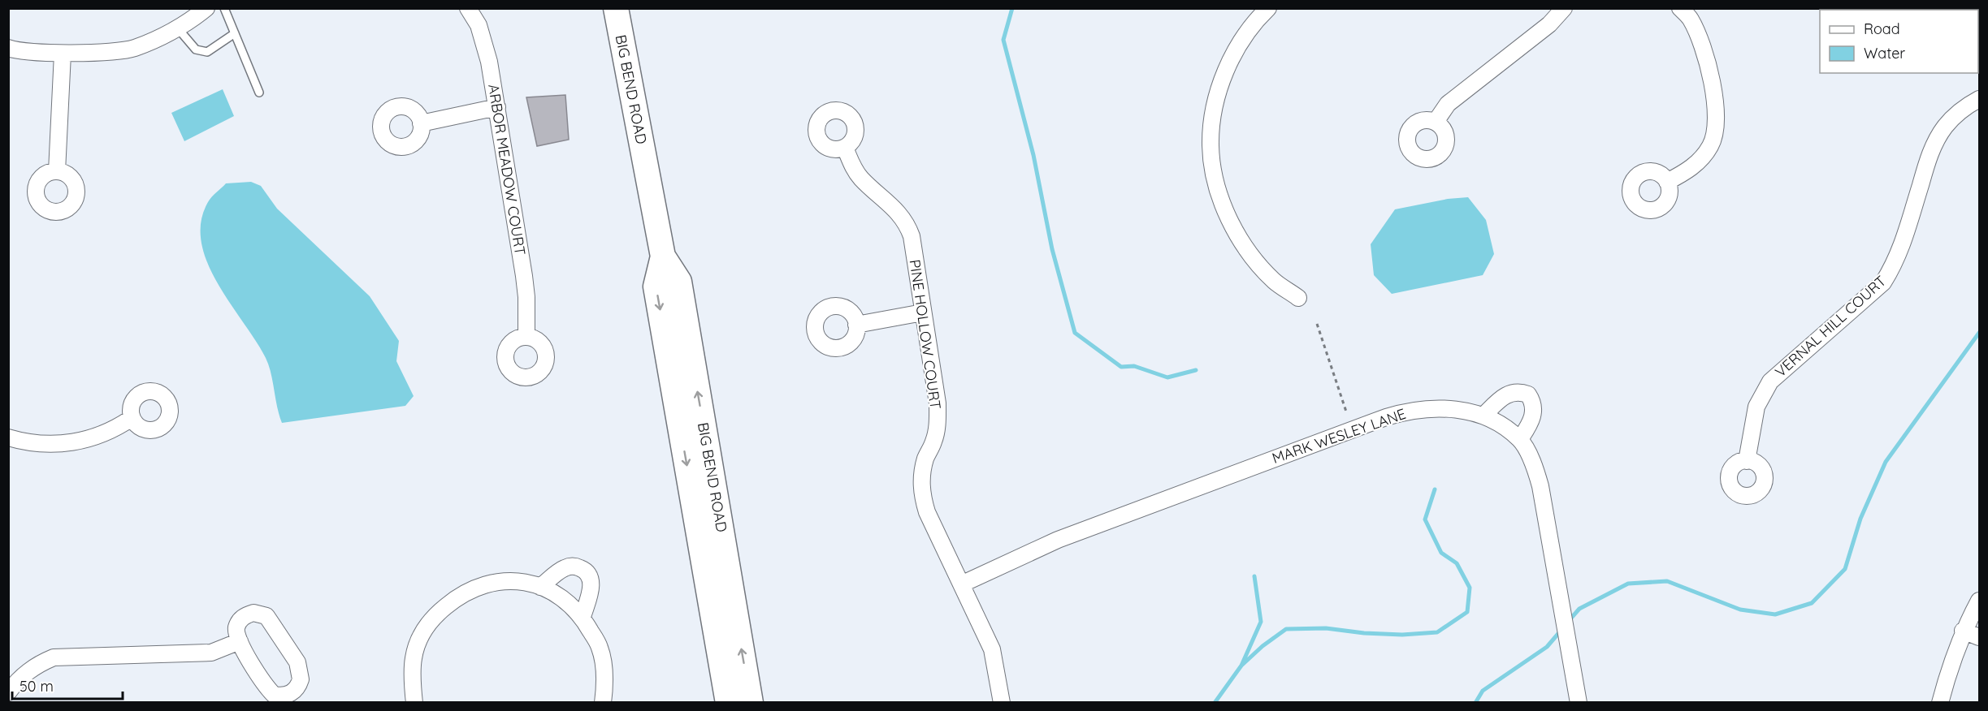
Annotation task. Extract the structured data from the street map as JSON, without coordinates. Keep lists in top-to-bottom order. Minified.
{"streets":{"main road":["BIG BEND ROAD"],"street":["ARBOR MEADOW COURT","VERNAL HILL COURT","PINE HOLLOW COURT","MARK WESLEY LANE"]},"crossings":[["PINE HOLLOW COURT","MARK WESLEY LANE"]],"legend":["Road","Water"],"scale_bar":"50 m"}
